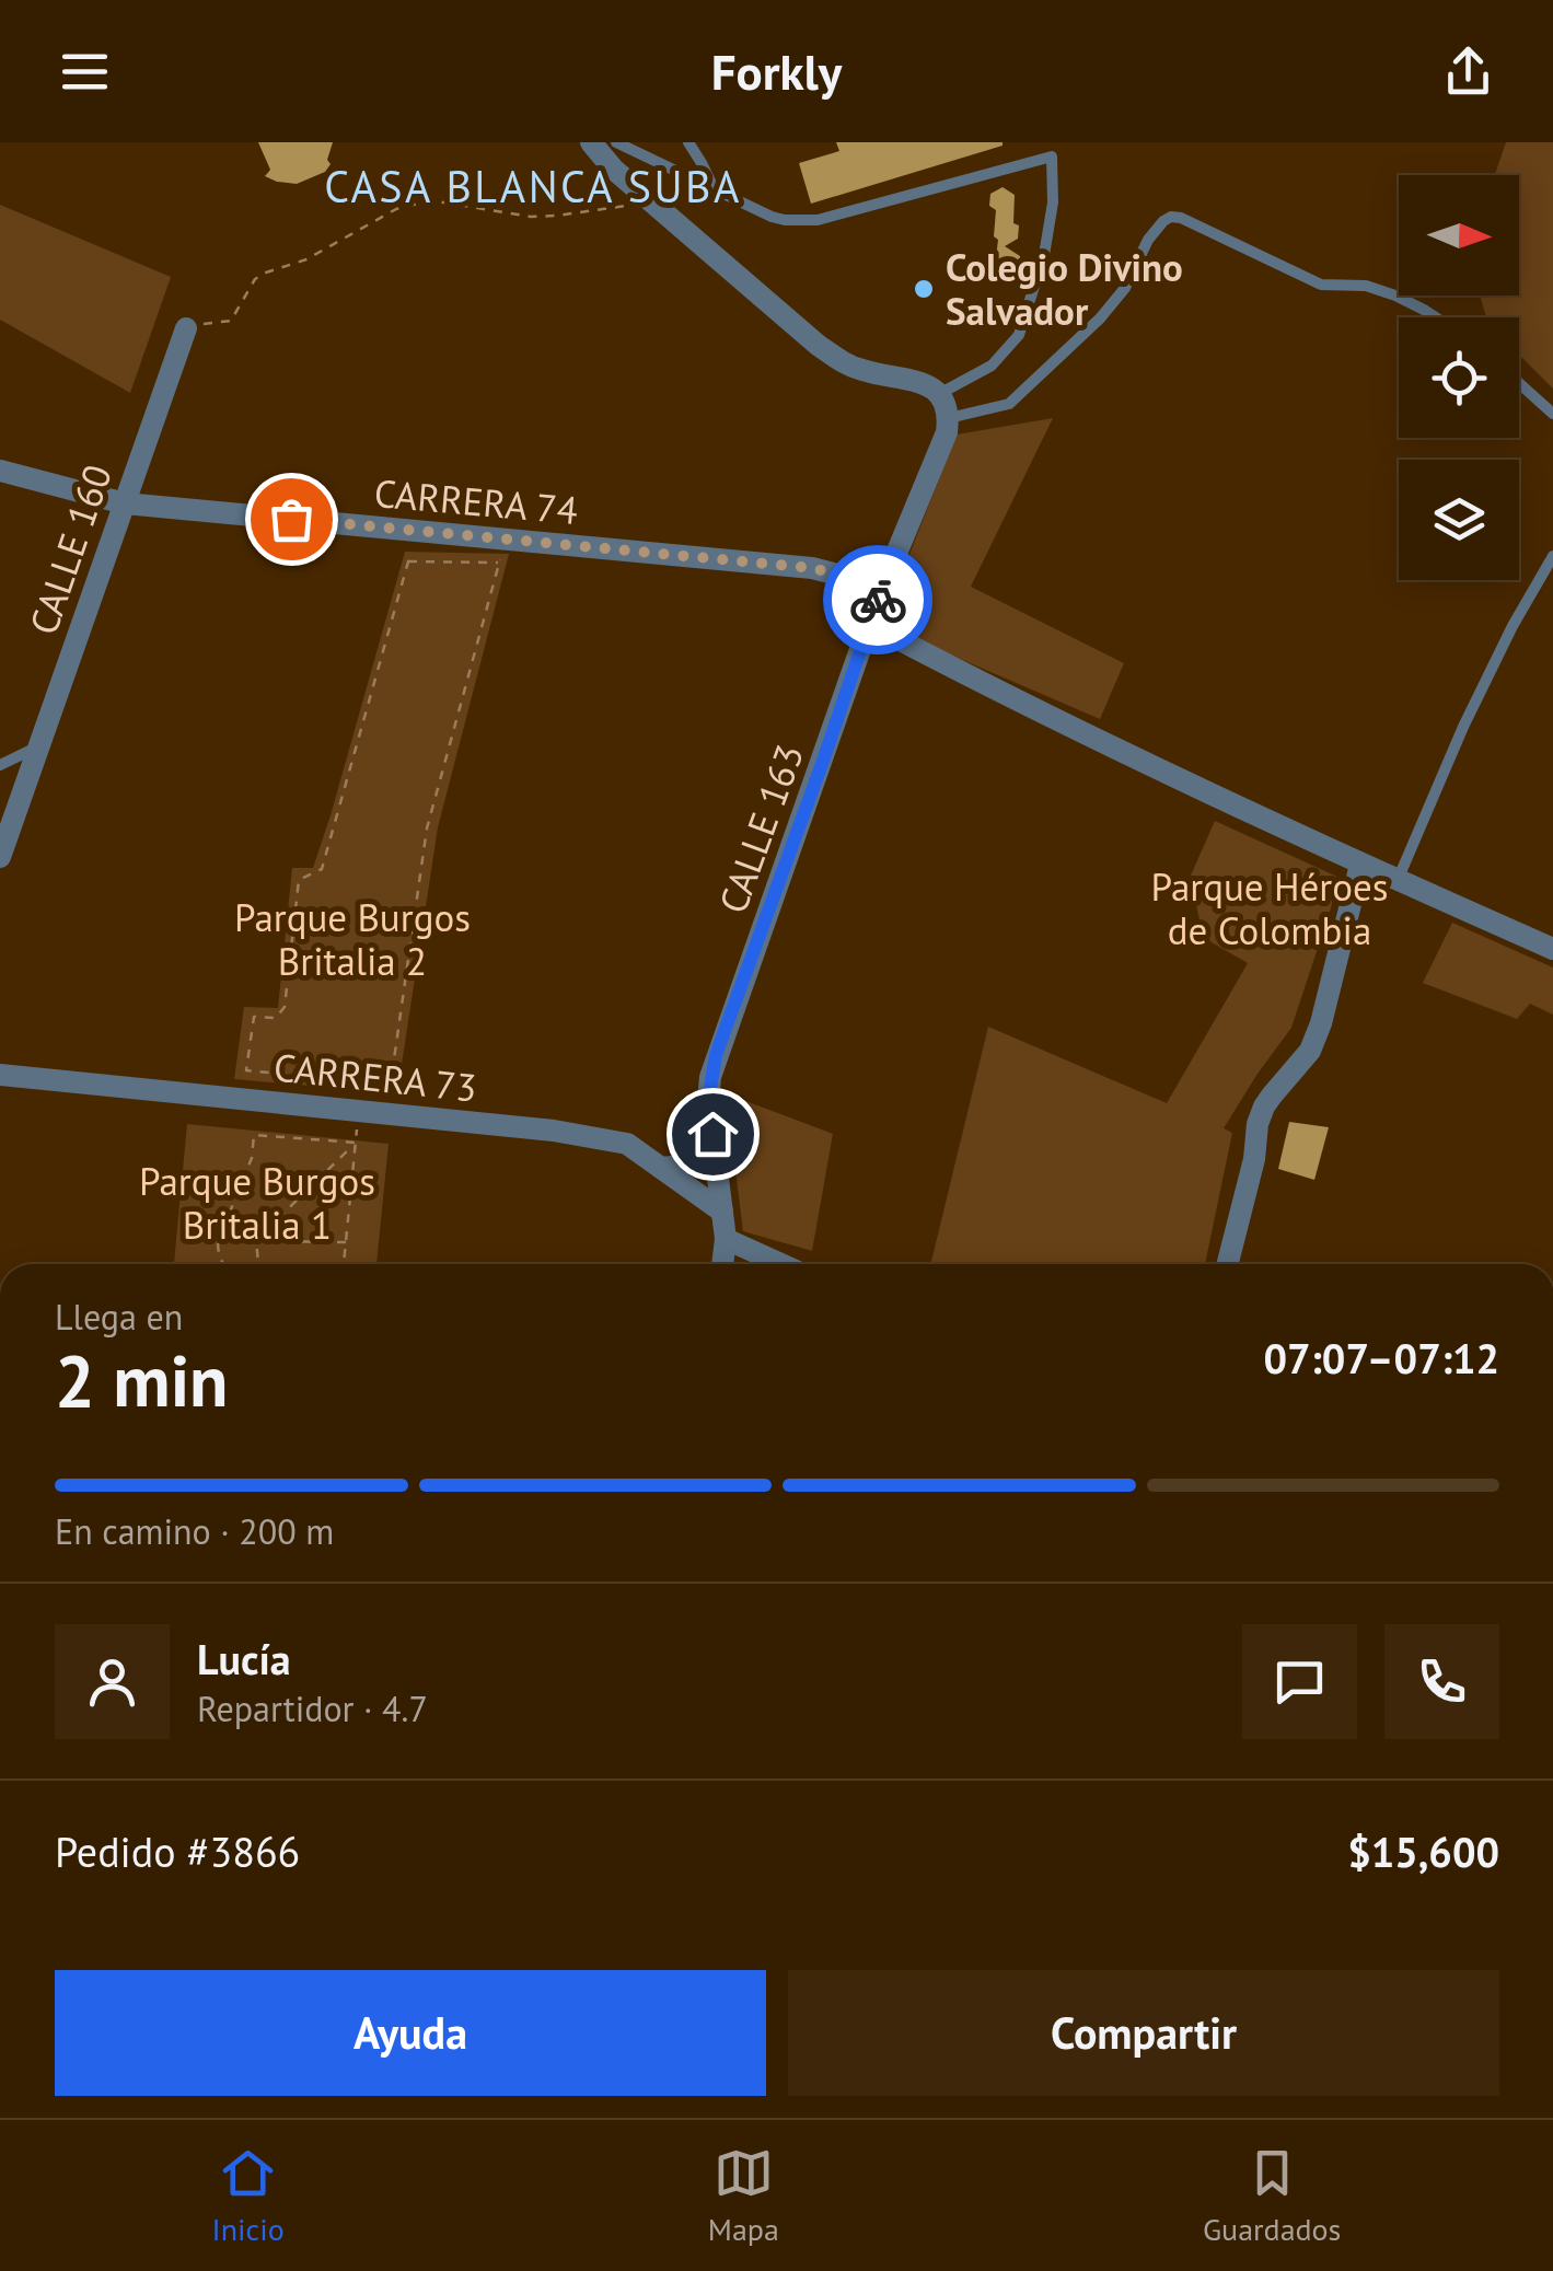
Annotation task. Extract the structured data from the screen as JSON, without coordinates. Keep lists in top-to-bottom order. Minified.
{"streets":{"street":["CARRERA 74","CALLE 160","CALLE 163","CARRERA 73"]},"crossings":[["CARRERA 74","CALLE 160"],["CARRERA 74","CALLE 163"],["CALLE 163","CARRERA 73"]],"districts":["CASA BLANCA SUBA"],"parks":["Parque Héroes de Colombia","Parque Burgos Britalia 2","Parque Burgos Britalia 1"],"places":["Colegio Divino Salvador"],"north":"right","page":{"header":"Forkly","heading":["2 min","Llega en","07:07–07:12"],"panel":["Lucía","Repartidor · 4.7","Pedido #3866","$15,600"],"bar":"En camino · 200 m","buttons":["Ayuda","Compartir"],"tabs":["Inicio","Mapa","Guardados"]}}
